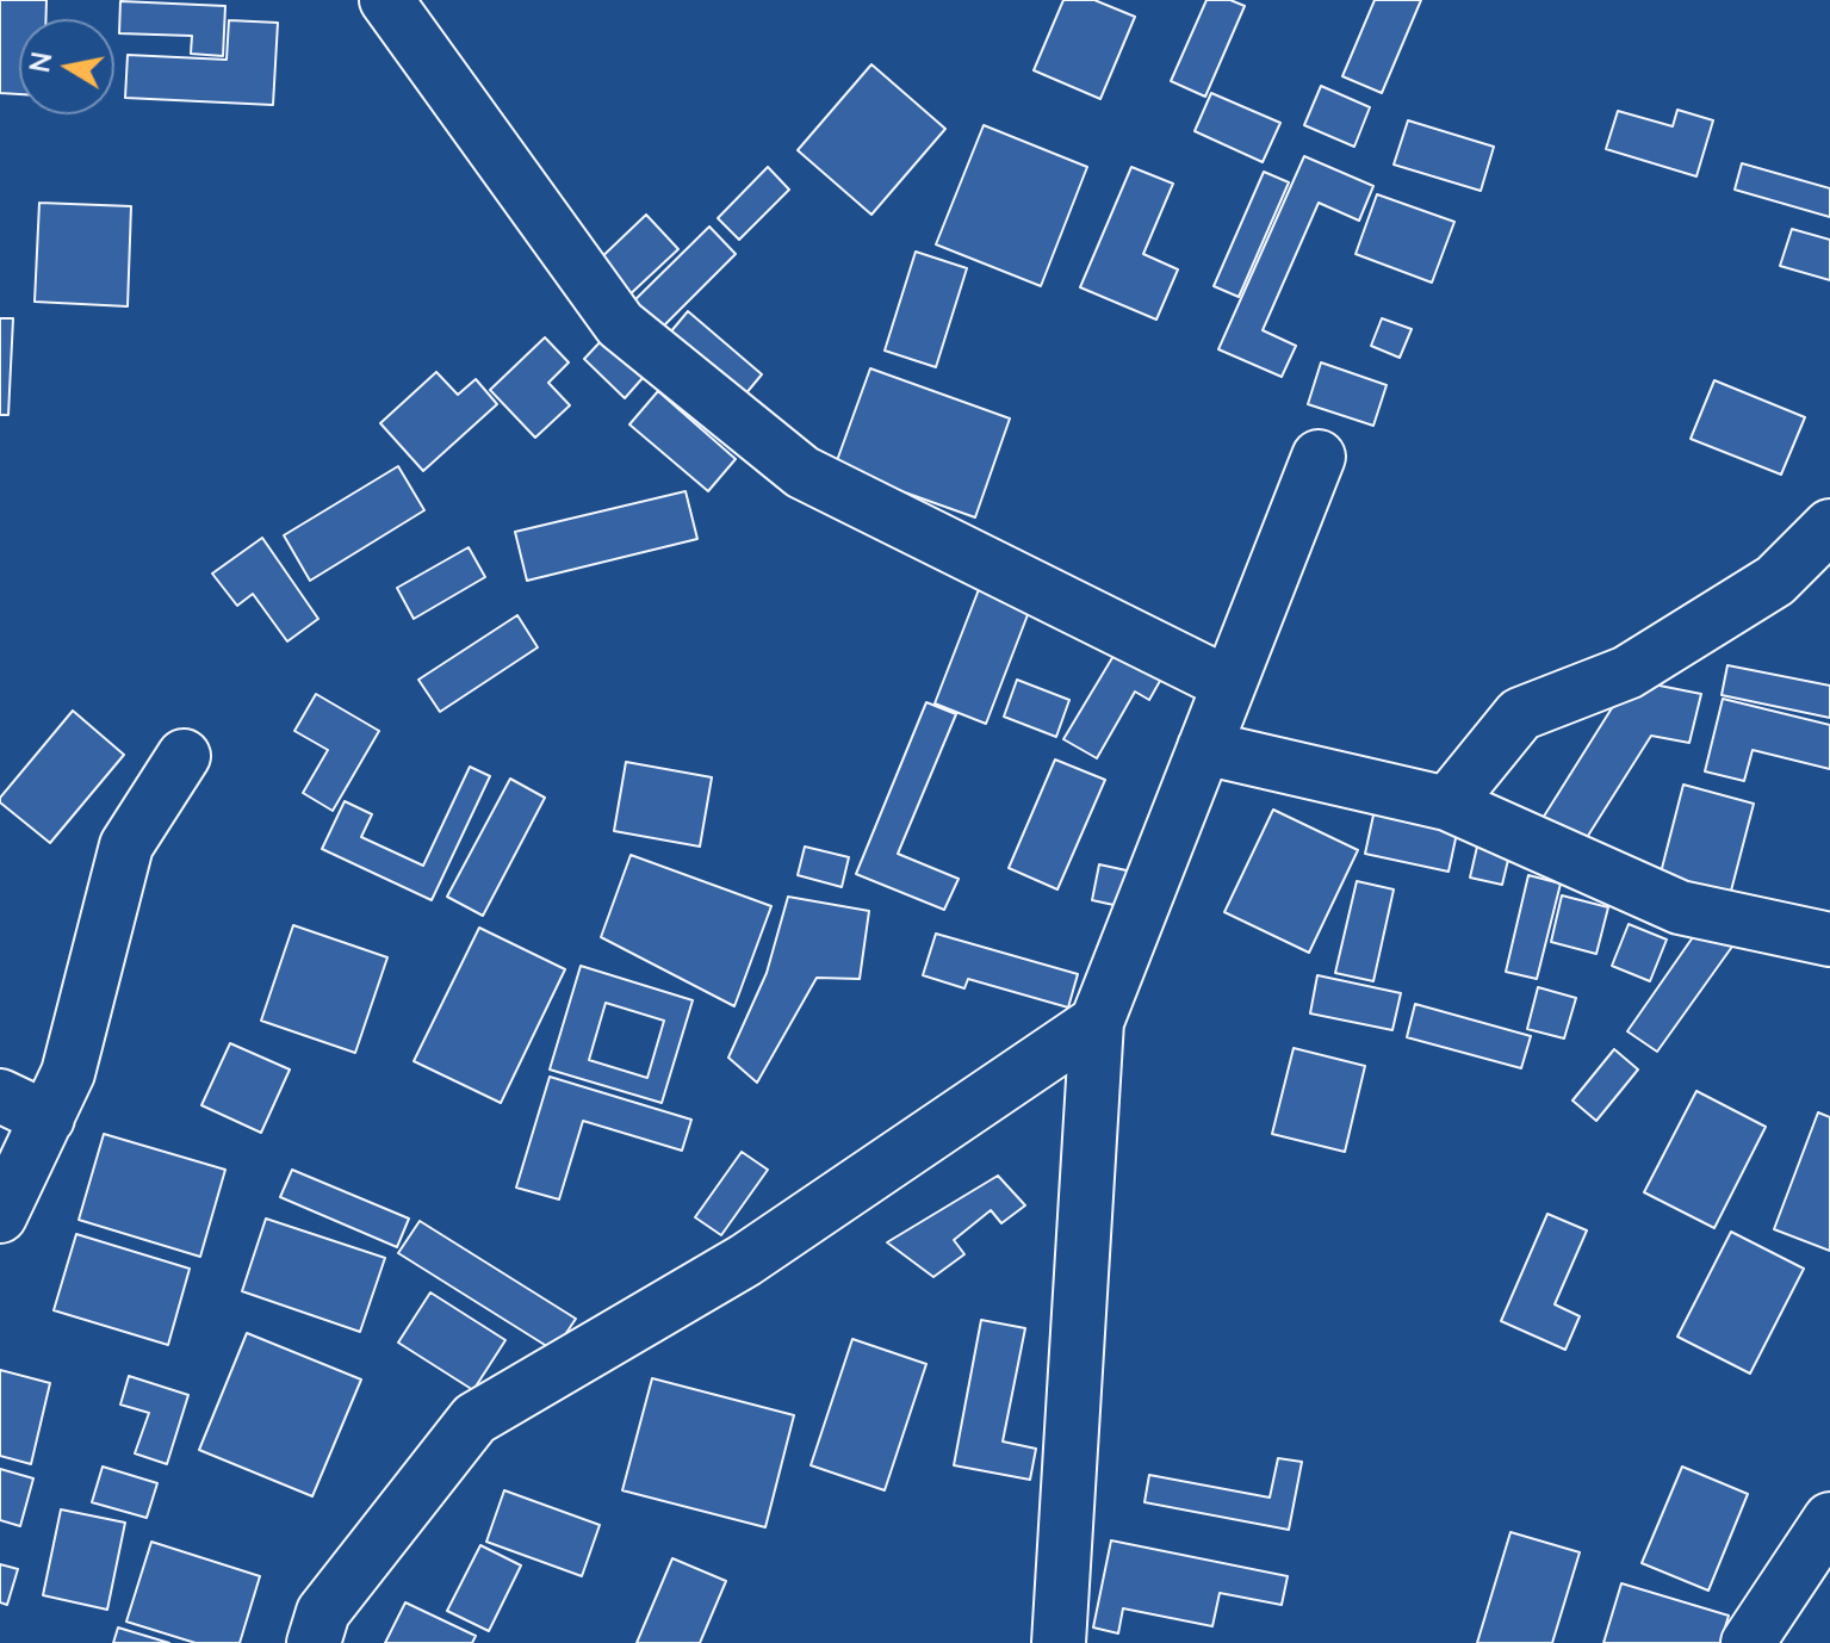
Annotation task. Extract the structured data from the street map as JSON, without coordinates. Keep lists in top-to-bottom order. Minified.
{"north":"left"}
